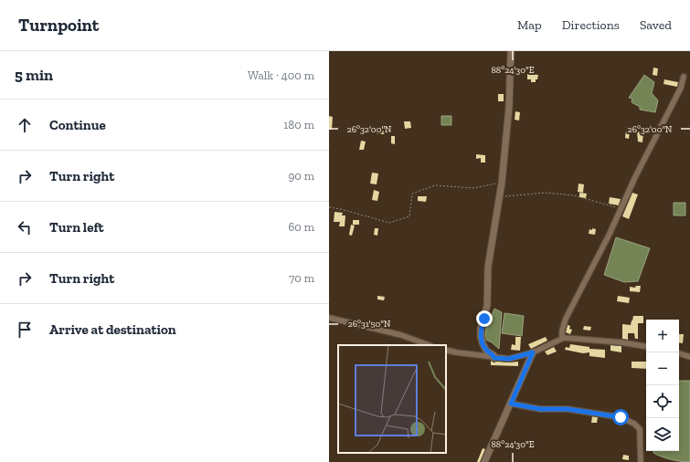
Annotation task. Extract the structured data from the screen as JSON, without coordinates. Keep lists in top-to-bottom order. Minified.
{"page":{"header":"Turnpoint","nav":["Map","Directions","Saved"],"heading":["5 min","Walk · 400 m"],"list":[["Continue","180 m"],["Turn right","90 m"],["Turn left","60 m"],["Turn right","70 m"],"Arrive at destination"],"map_buttons":["+","−"]},"coordinates":["88°24'30\"E","26°32'00\"N","26°31'50\"N"]}
